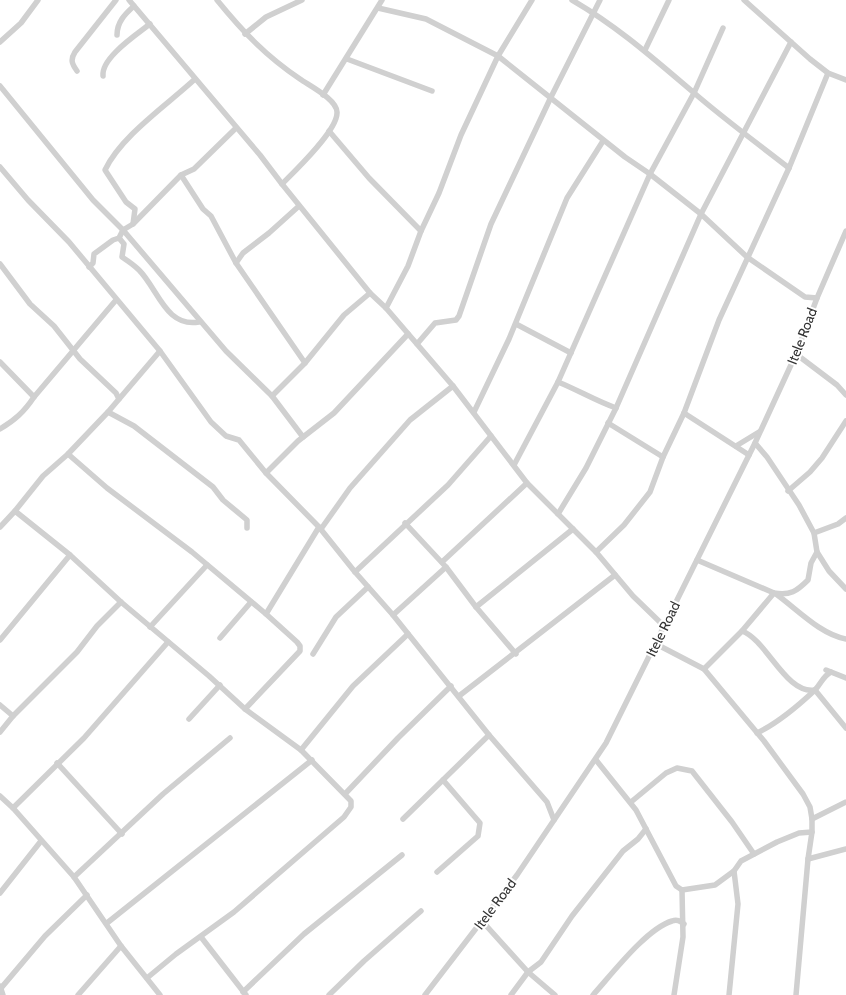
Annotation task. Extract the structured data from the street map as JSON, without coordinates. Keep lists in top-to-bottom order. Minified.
{"streets":{"street":["Itele Road"]}}
